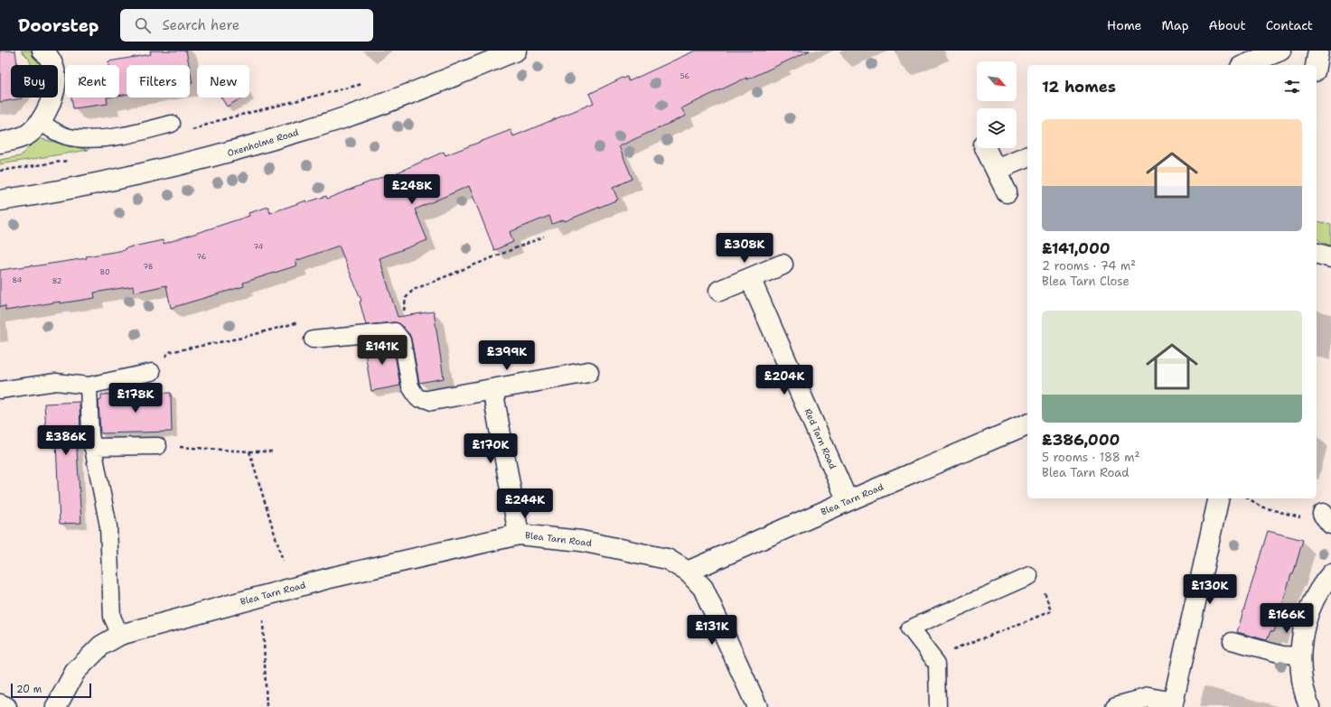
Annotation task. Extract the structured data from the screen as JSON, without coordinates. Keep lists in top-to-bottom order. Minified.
{"streets":{"street":["Oxenholme Road","Red Tarn Road","Blea Tarn Road"]},"crossings":[["Red Tarn Road","Blea Tarn Road"]],"house_numbers":["56","74","76","78","80","84","82"],"scale_bar":"20 m","north":"bottom right","page":{"header":"Doorstep","search":"Search here","nav":["Home","Map","About","Contact"],"chip":["Buy","Rent","Filters","New"],"heading":"12 homes","list":[{"name":"£141,000","note":"2 rooms · 74 m² · Blea Tarn Close"},{"name":"£386,000","note":"5 rooms · 188 m² · Blea Tarn Road"}],"price":["£248K","£308K","£141K","£399K","£204K","£178K","£386K","£170K","£244K","£130K","£166K","£131K"],"scale":"20 m"}}
